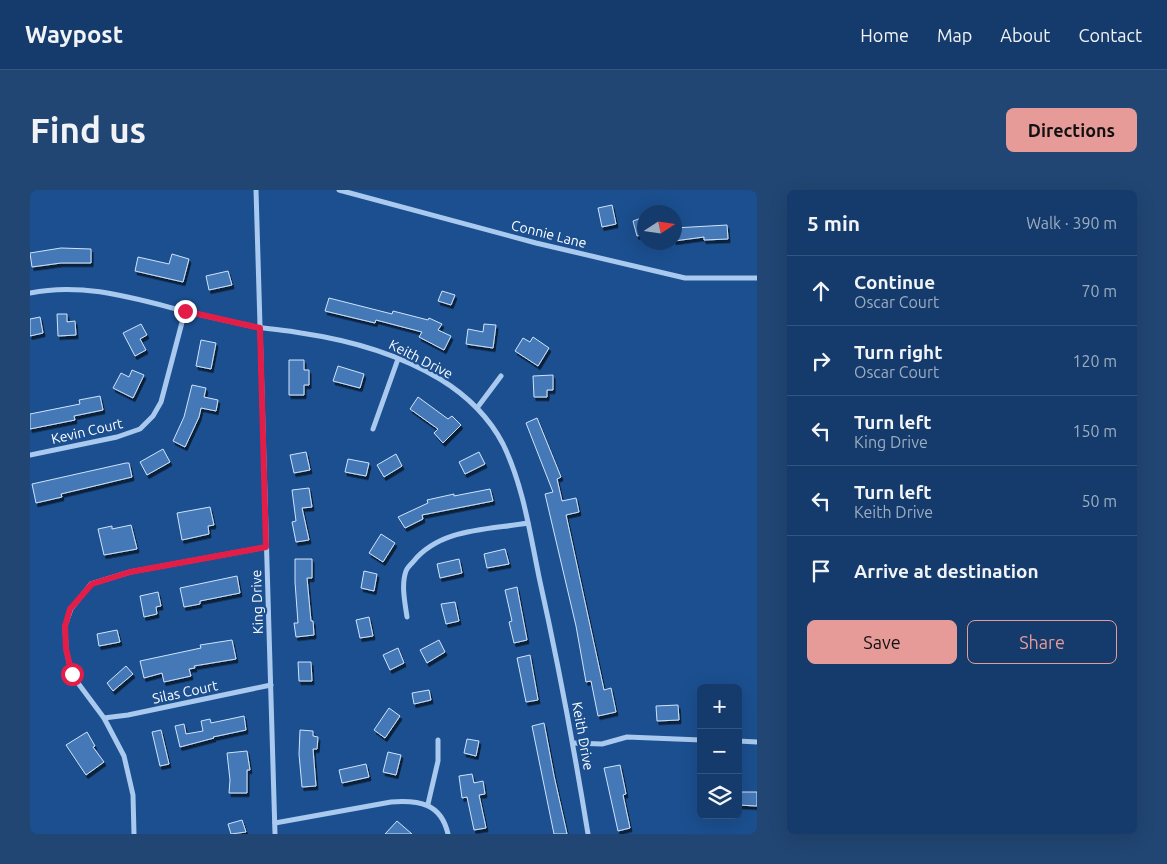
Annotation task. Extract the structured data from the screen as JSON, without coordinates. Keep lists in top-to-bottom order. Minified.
{"streets":{"street":["Connie Lane","Keith Drive","Kevin Court","King Drive","Silas Court"]},"crossings":[["Keith Drive","Kevin Court"],["Keith Drive","King Drive"],["King Drive","Silas Court"]],"north":"right","page":{"header":"Waypost","nav":["Home","Map","About","Contact"],"buttons":["Directions",["Save","Share"]],"title":"Find us","heading":["5 min","Walk · 390 m"],"list":[["Continue","Oscar Court","70 m"],["Turn right","Oscar Court","120 m"],["Turn left","King Drive","150 m"],["Turn left","Keith Drive","50 m"],"Arrive at destination"],"map_buttons":["+","−"]}}
